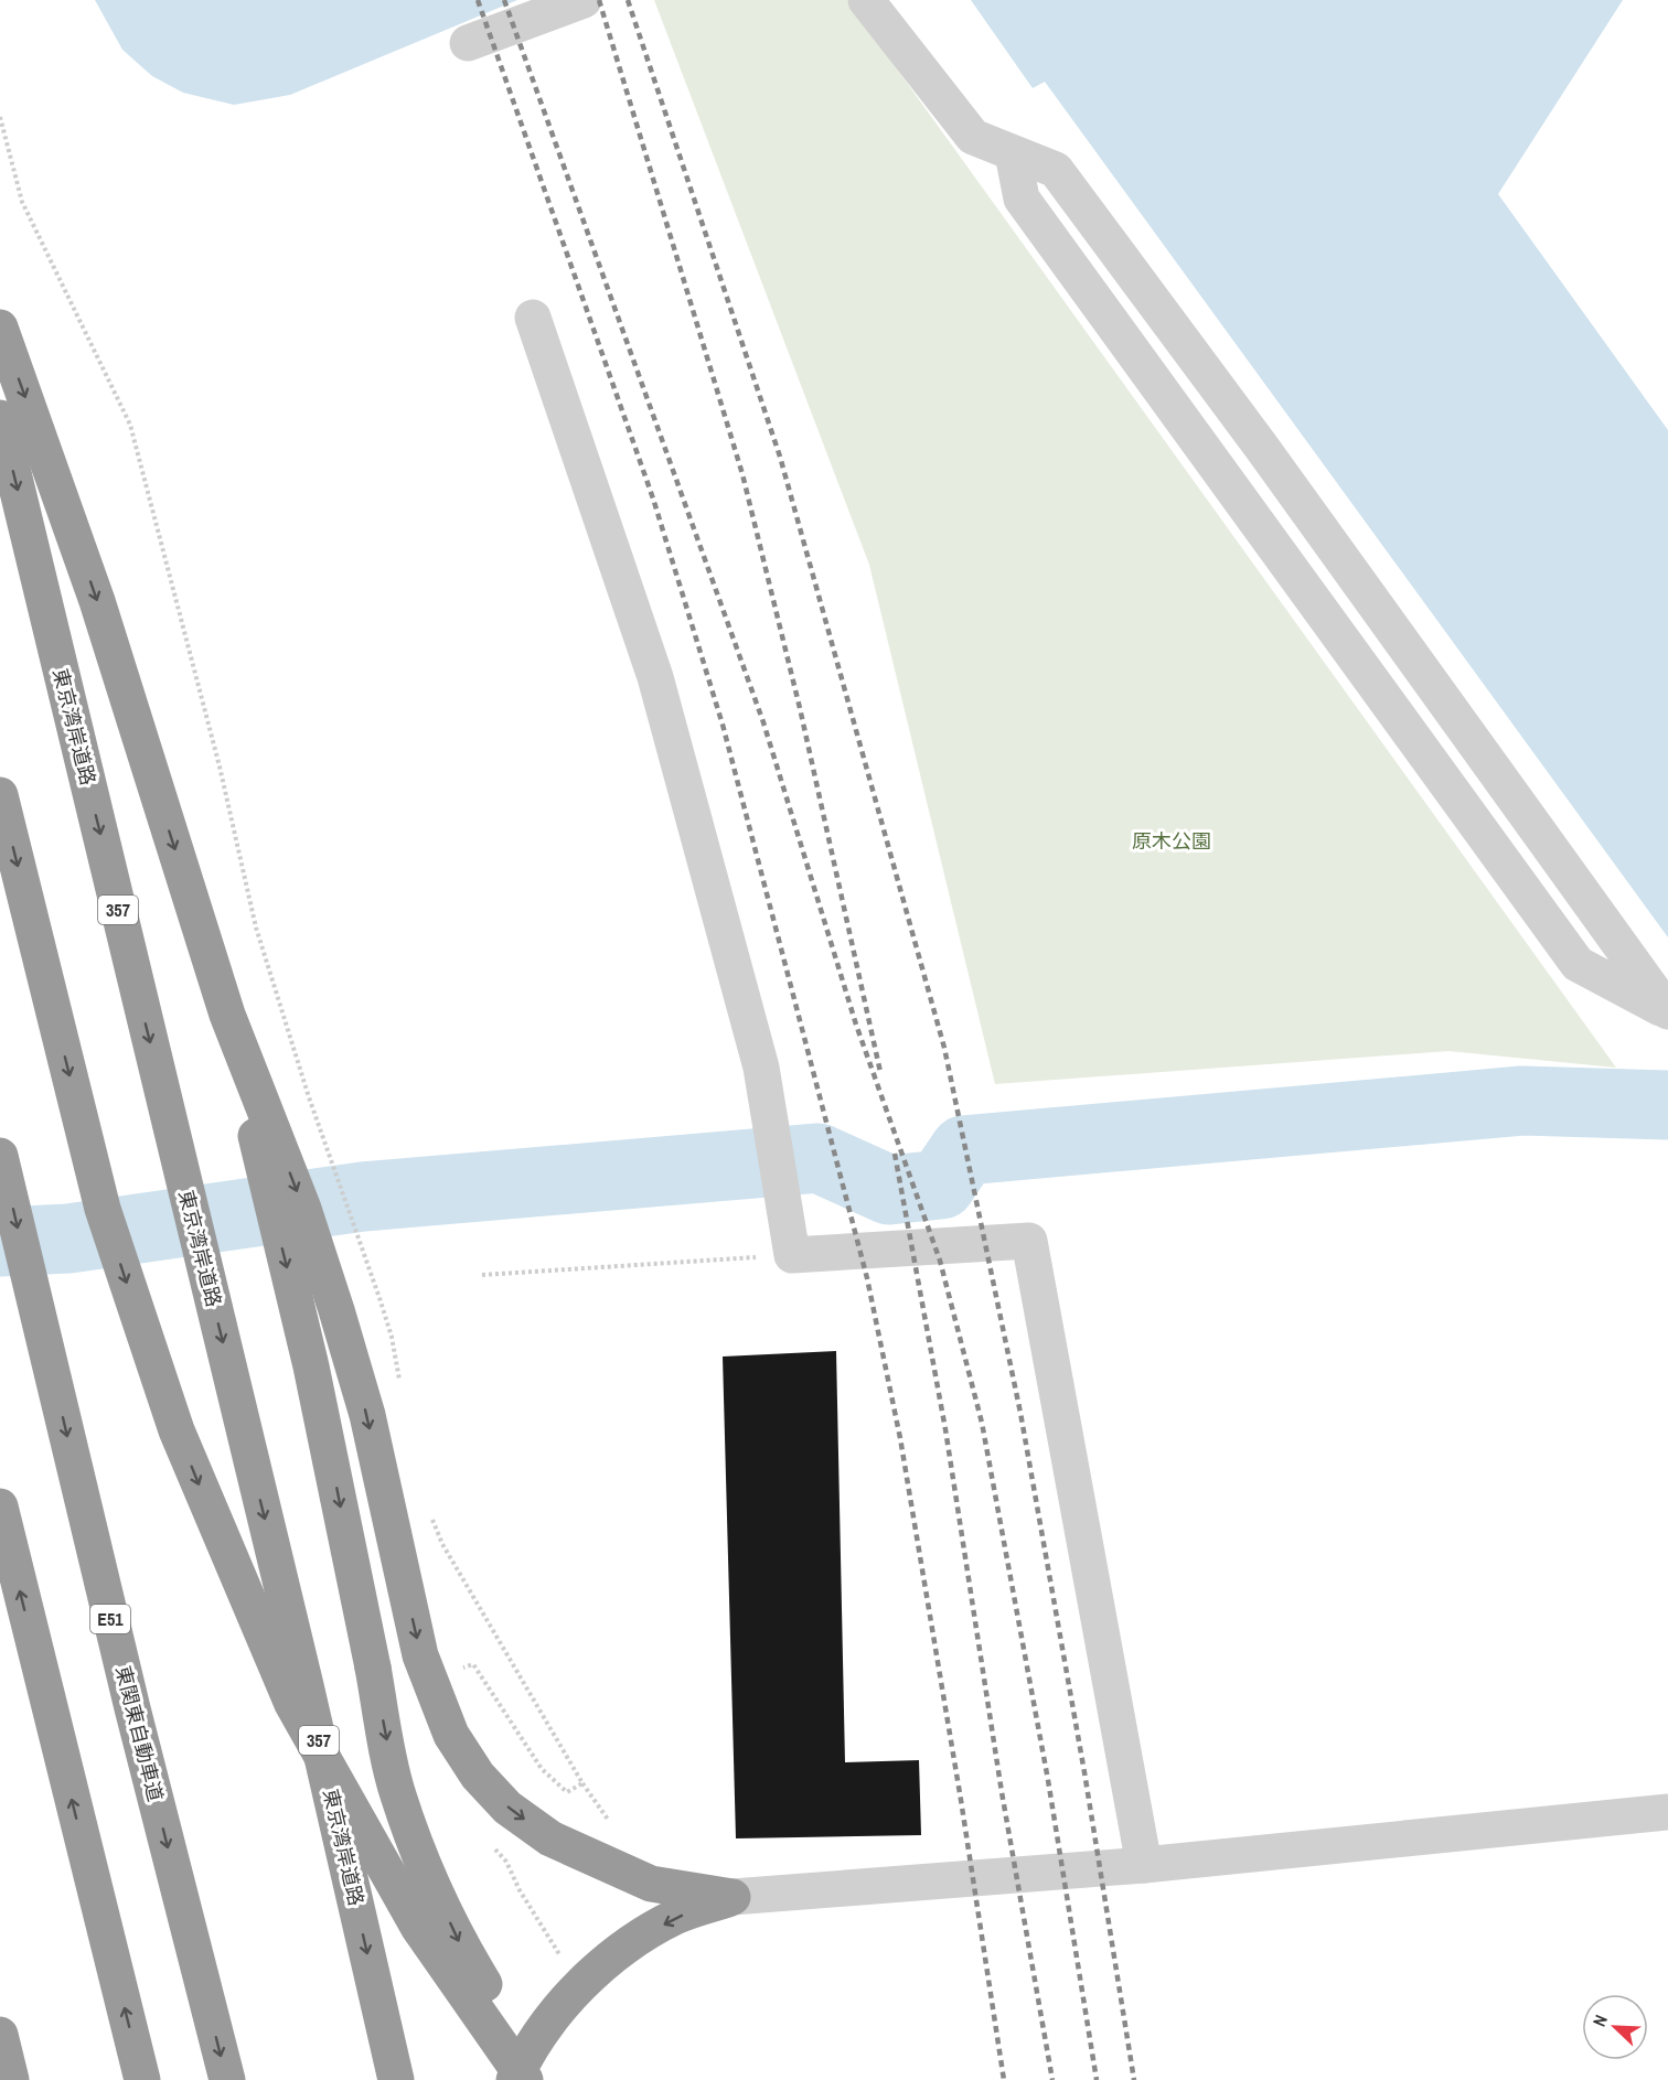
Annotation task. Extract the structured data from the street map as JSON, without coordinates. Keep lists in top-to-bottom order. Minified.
{"streets":{"highway":["東京湾岸道路","357","E51","東関東自動車道"]},"parks":["原木公園"],"north":"top left"}
